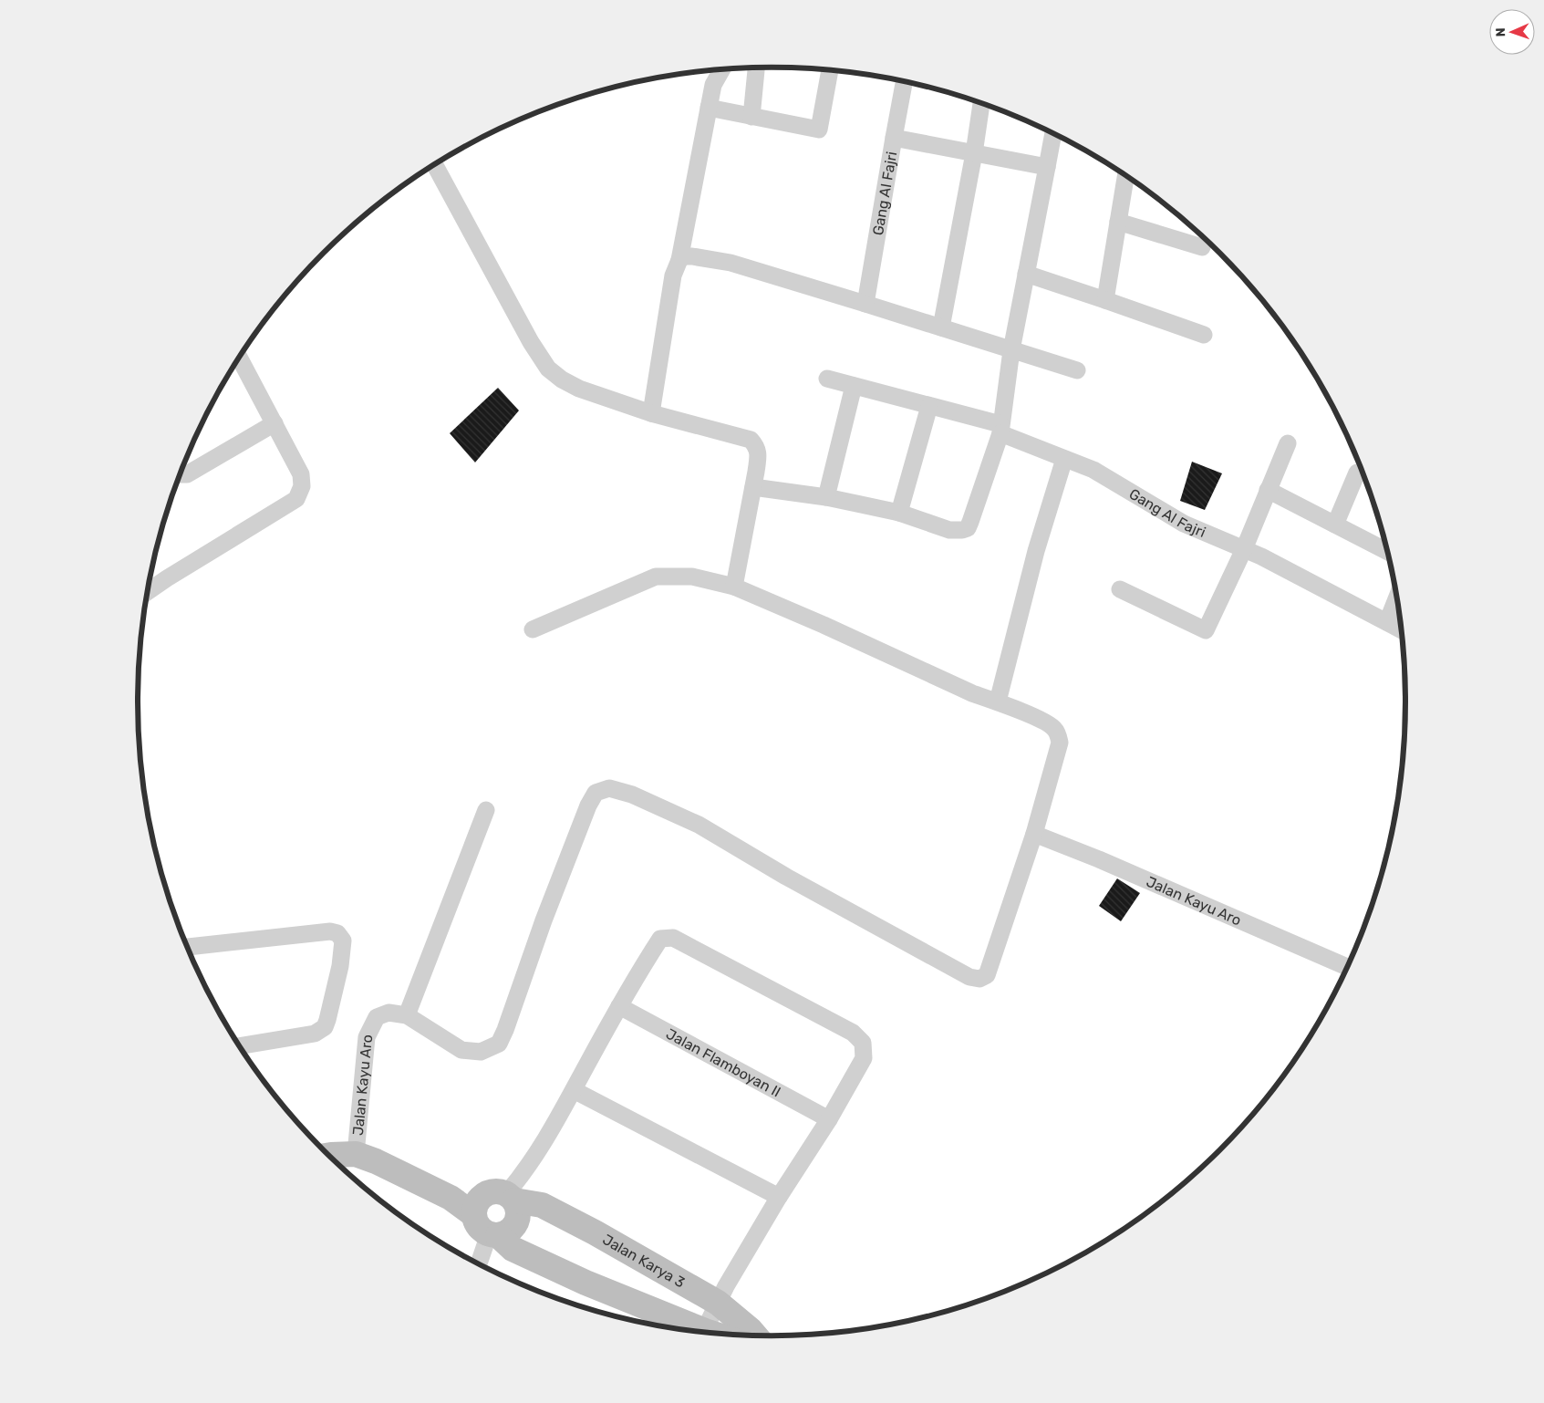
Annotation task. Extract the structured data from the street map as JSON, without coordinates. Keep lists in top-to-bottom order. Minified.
{"streets":{"street":["Gang Al Fajri","Jalan Kayu Aro","Jalan Flamboyan II","Jalan Karya 3"]},"crossings":[["Jalan Kayu Aro","Jalan Karya 3"]],"north":"left"}
